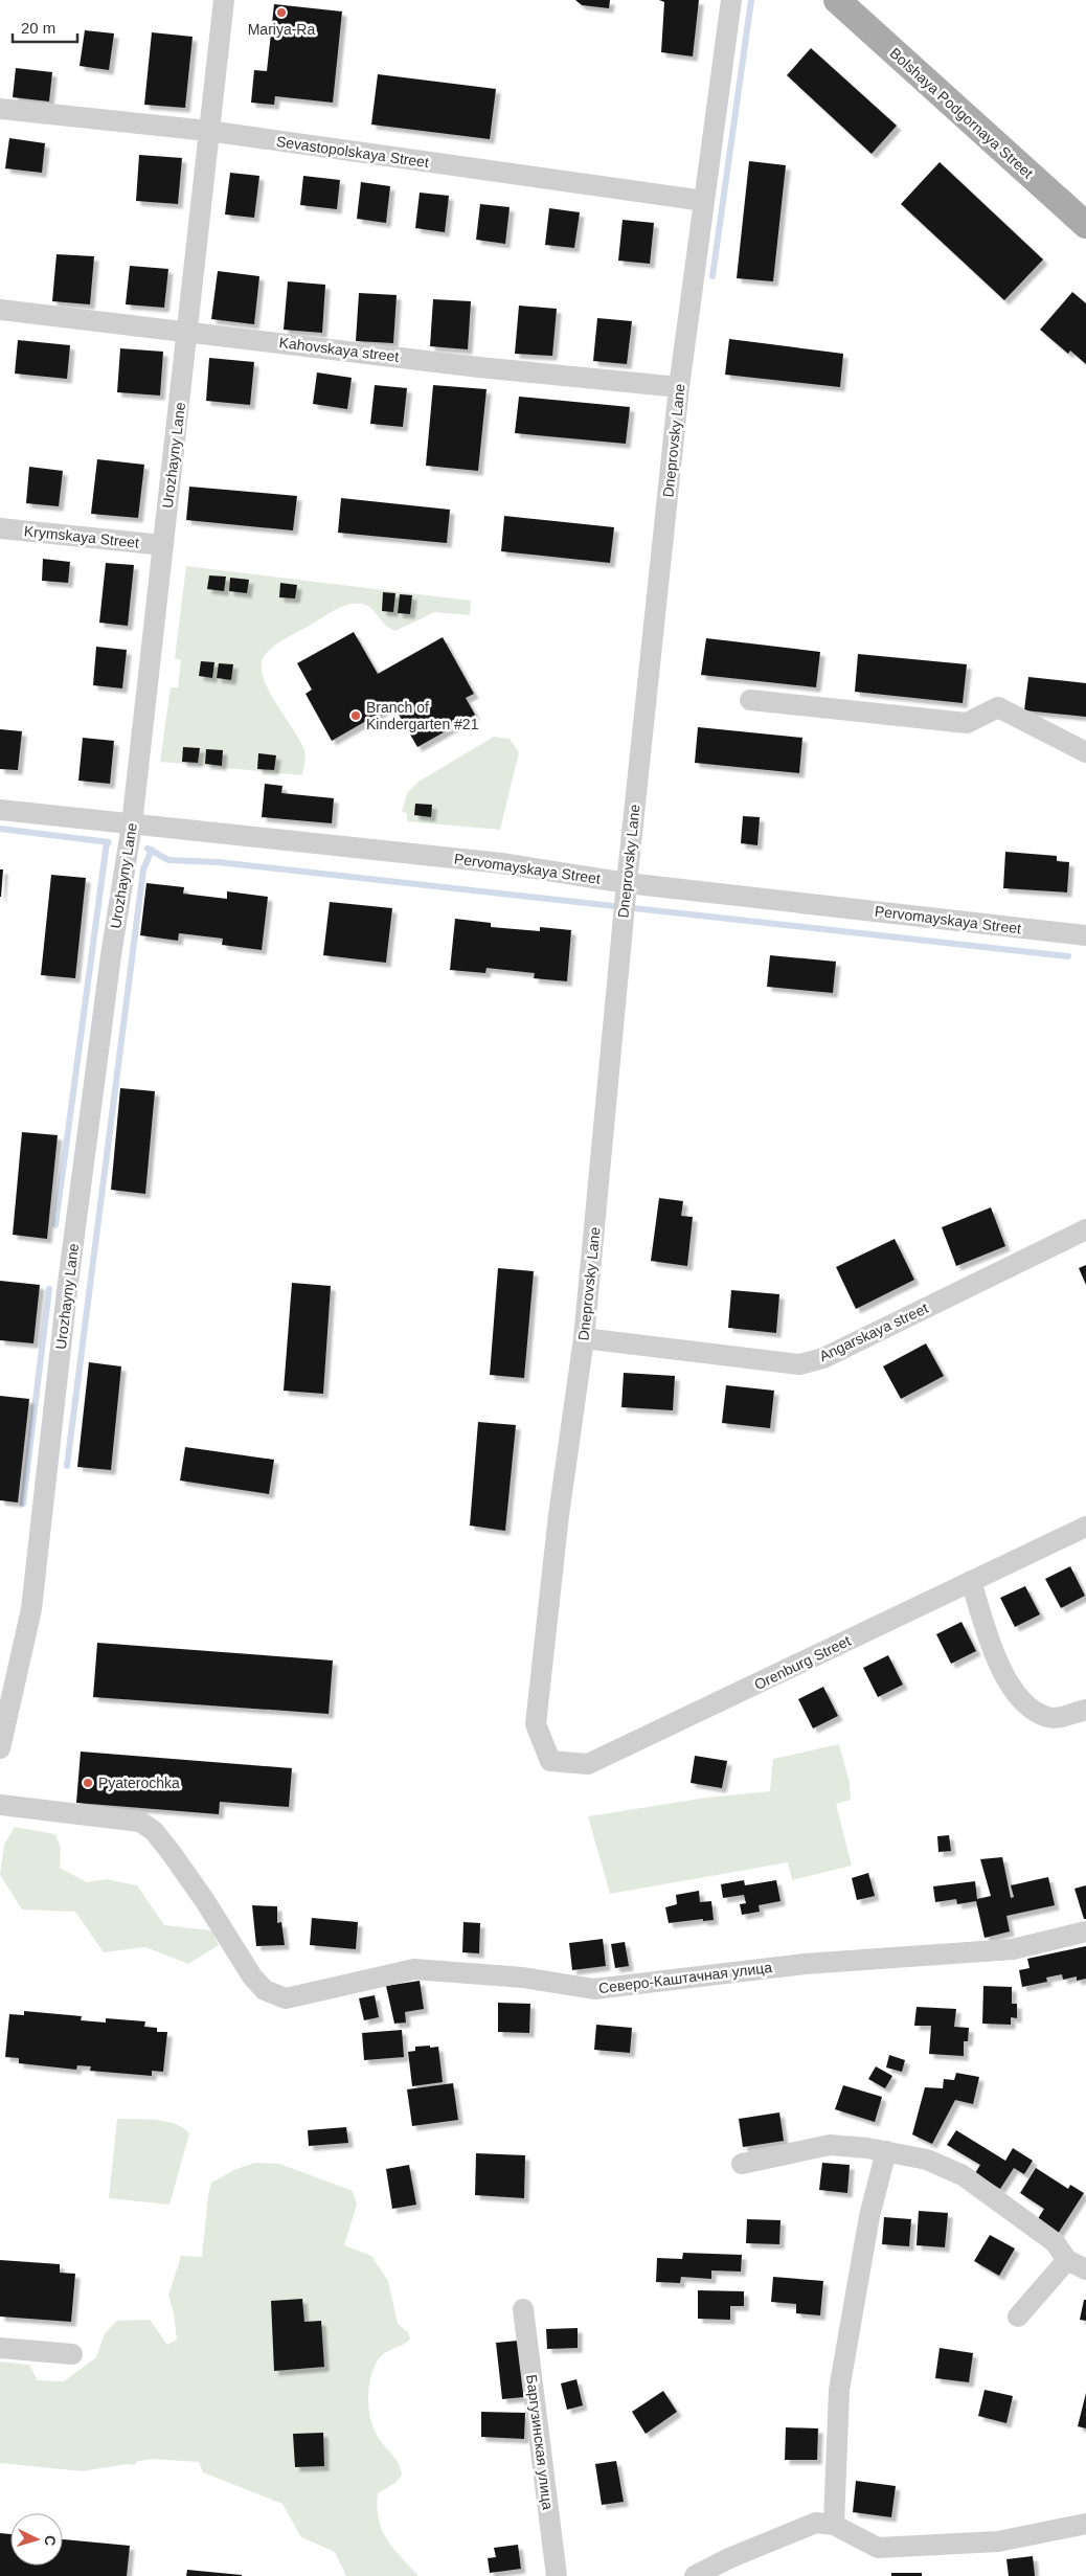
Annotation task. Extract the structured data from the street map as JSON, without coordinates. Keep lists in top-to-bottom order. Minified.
{"streets":{"main road":["Bolshaya Podgornaya Street"],"street":["Sevastopolskaya Street","Kahovskaya street","Dneprovsky Lane","Urozhayny Lane","Krymskaya Street","Pervomayskaya Street","Angarskaya street","Orenburg Street","Северо-Каштачная улица","Баргузинская улица"]},"crossings":[["Sevastopolskaya Street","Dneprovsky Lane"],["Sevastopolskaya Street","Urozhayny Lane"],["Kahovskaya street","Dneprovsky Lane"],["Kahovskaya street","Urozhayny Lane"],["Dneprovsky Lane","Pervomayskaya Street"],["Dneprovsky Lane","Angarskaya street"],["Dneprovsky Lane","Orenburg Street"],["Urozhayny Lane","Krymskaya Street"],["Urozhayny Lane","Pervomayskaya Street"]],"places":["Mariya-Ra","Branch of Kindergarten #21","Pyaterochka"],"scale_bar":"20 m","north":"right"}
